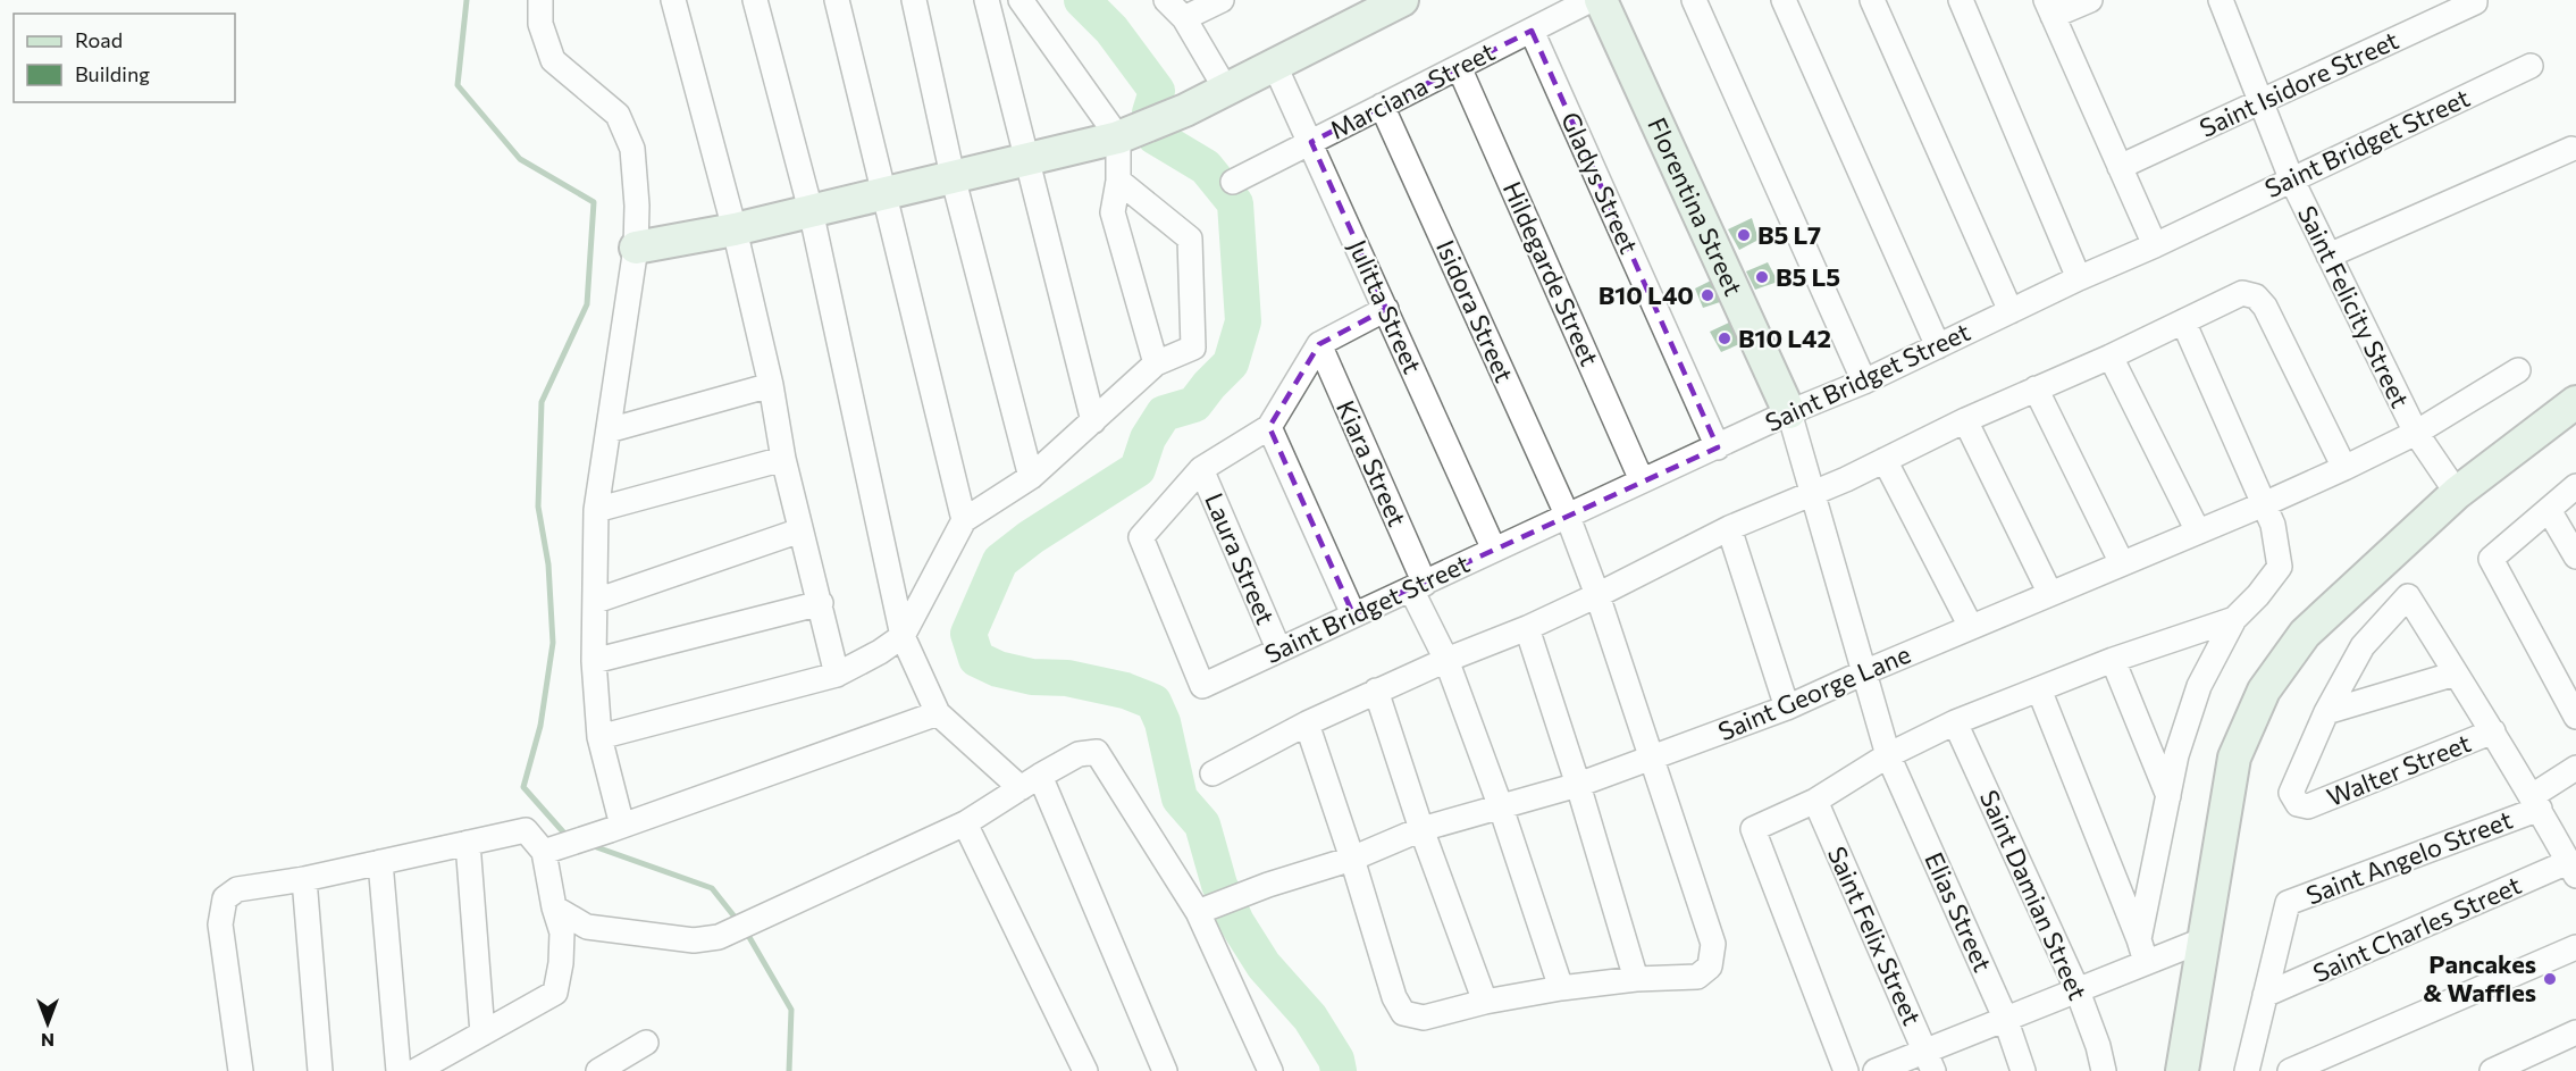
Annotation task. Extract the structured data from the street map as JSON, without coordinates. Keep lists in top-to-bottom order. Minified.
{"streets":{"street":["Saint Isidore Street","Marciana Street","Saint Bridget Street","Gladys Street","Florentina Street","Hildegarde Street","Julitta Street","Saint Felicity Street","Isidora Street","Kiara Street","Laura Street","Saint George Lane","Walter Street","Saint Angelo Street","Saint Damian Street","Elias Street","Saint Charles Street","Saint Felix Street"]},"crossings":[["Saint Isidore Street","Saint Felicity Street"],["Marciana Street","Gladys Street"],["Marciana Street","Hildegarde Street"],["Marciana Street","Julitta Street"],["Marciana Street","Isidora Street"],["Saint Bridget Street","Gladys Street"],["Saint Bridget Street","Florentina Street"],["Saint Bridget Street","Hildegarde Street"],["Saint Bridget Street","Julitta Street"],["Saint Bridget Street","Saint Felicity Street"],["Saint Bridget Street","Isidora Street"],["Saint Bridget Street","Kiara Street"],["Saint Bridget Street","Laura Street"],["Saint Bridget Street","Elias Street"],["Florentina Street","Elias Street"],["Saint Felicity Street","Saint George Lane"],["Isidora Street","Saint George Lane"],["Kiara Street","Saint George Lane"],["Saint George Lane","Elias Street"],["Saint Angelo Street","Saint Charles Street"]],"places":["B5 L7","B5 L5","B10 L40","B10 L42","Pancakes & Waffles"],"legend":["Road","Building"],"north":"bottom"}
